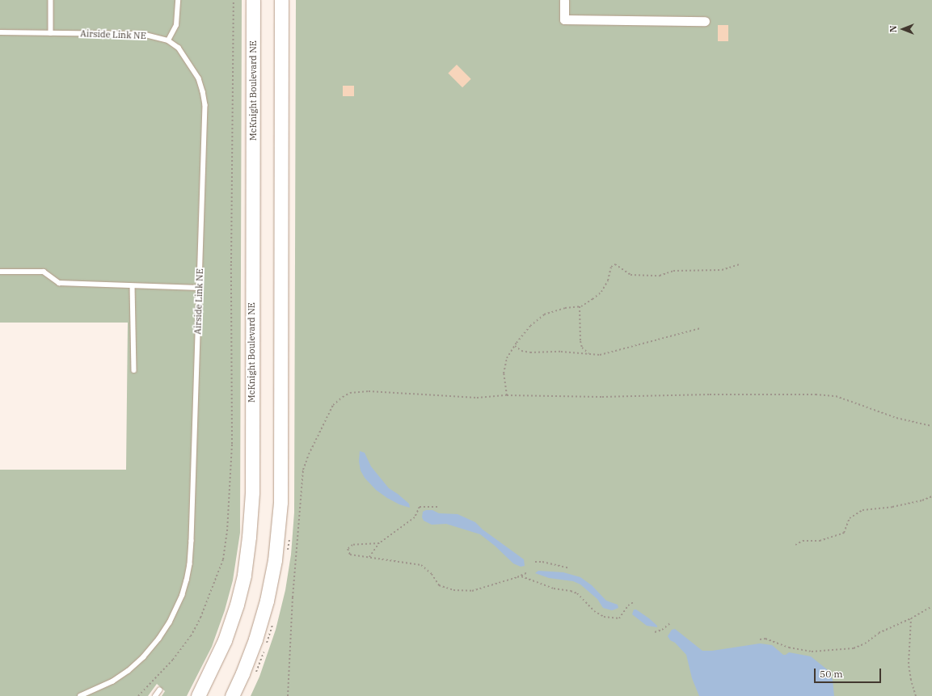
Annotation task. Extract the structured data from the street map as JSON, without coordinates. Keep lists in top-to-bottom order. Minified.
{"streets":{"main road":["McKnight Boulevard NE"],"lane":["Airside Link NE"]},"scale_bar":"50 m","north":"left"}
